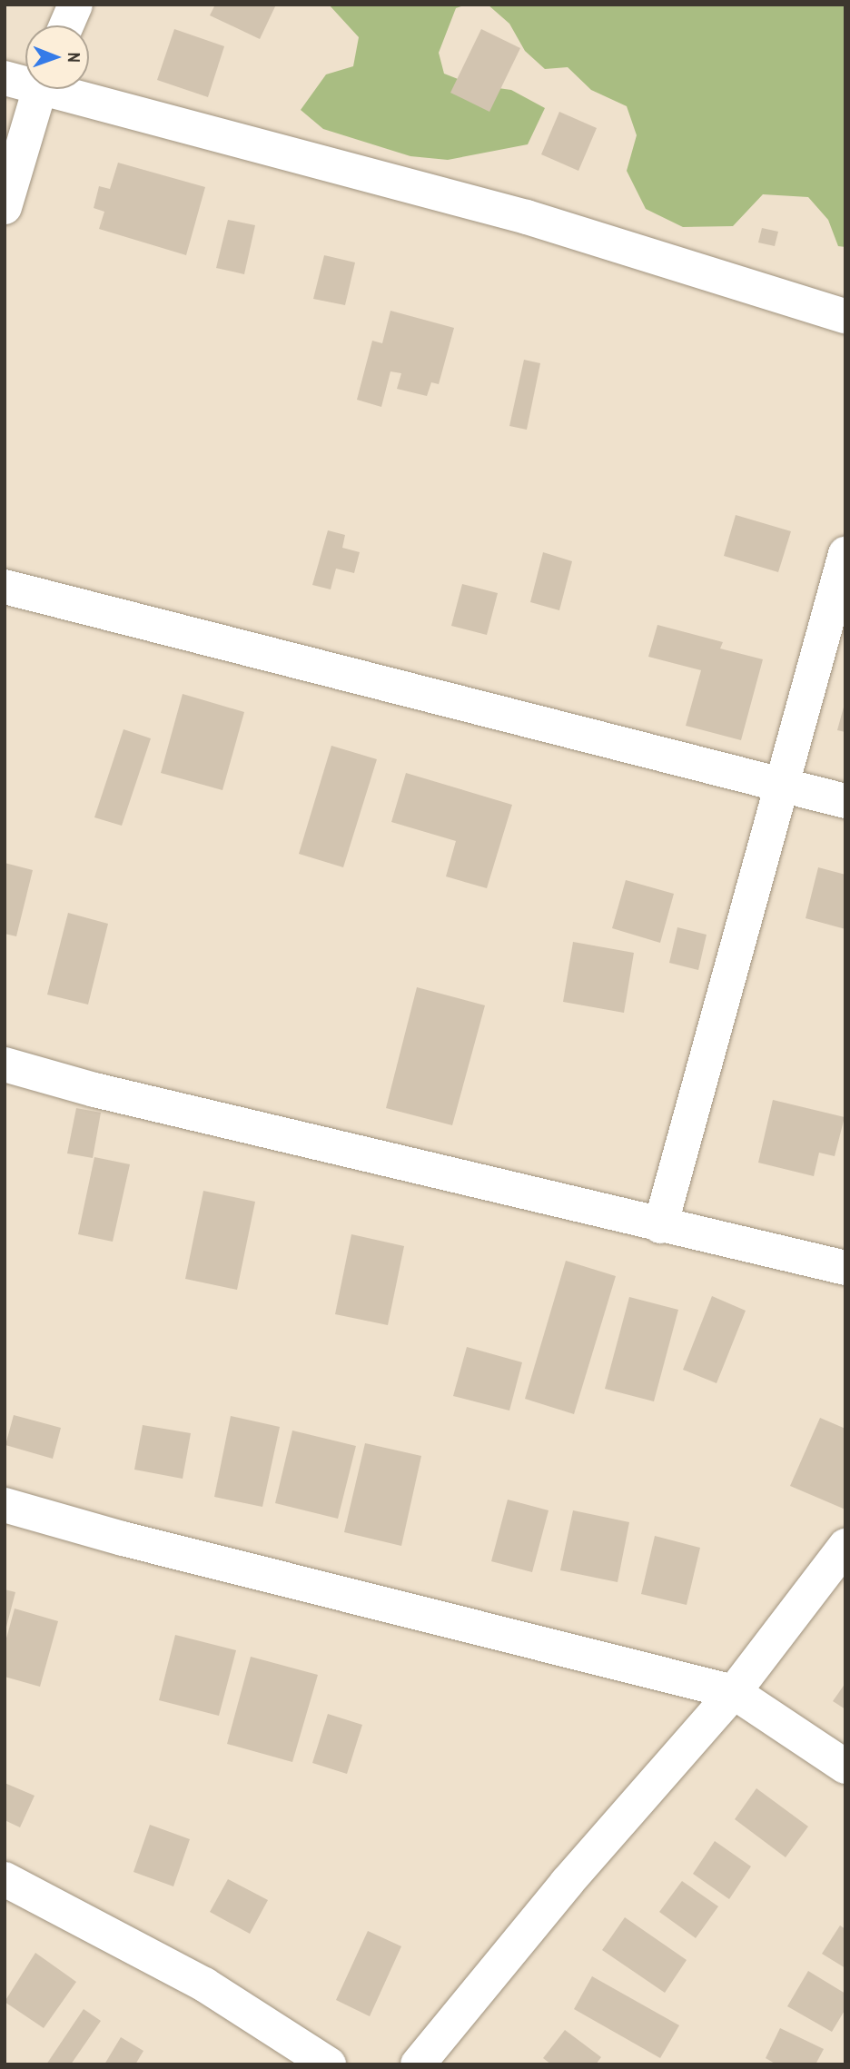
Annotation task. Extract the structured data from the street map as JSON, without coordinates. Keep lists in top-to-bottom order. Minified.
{"north":"right"}
